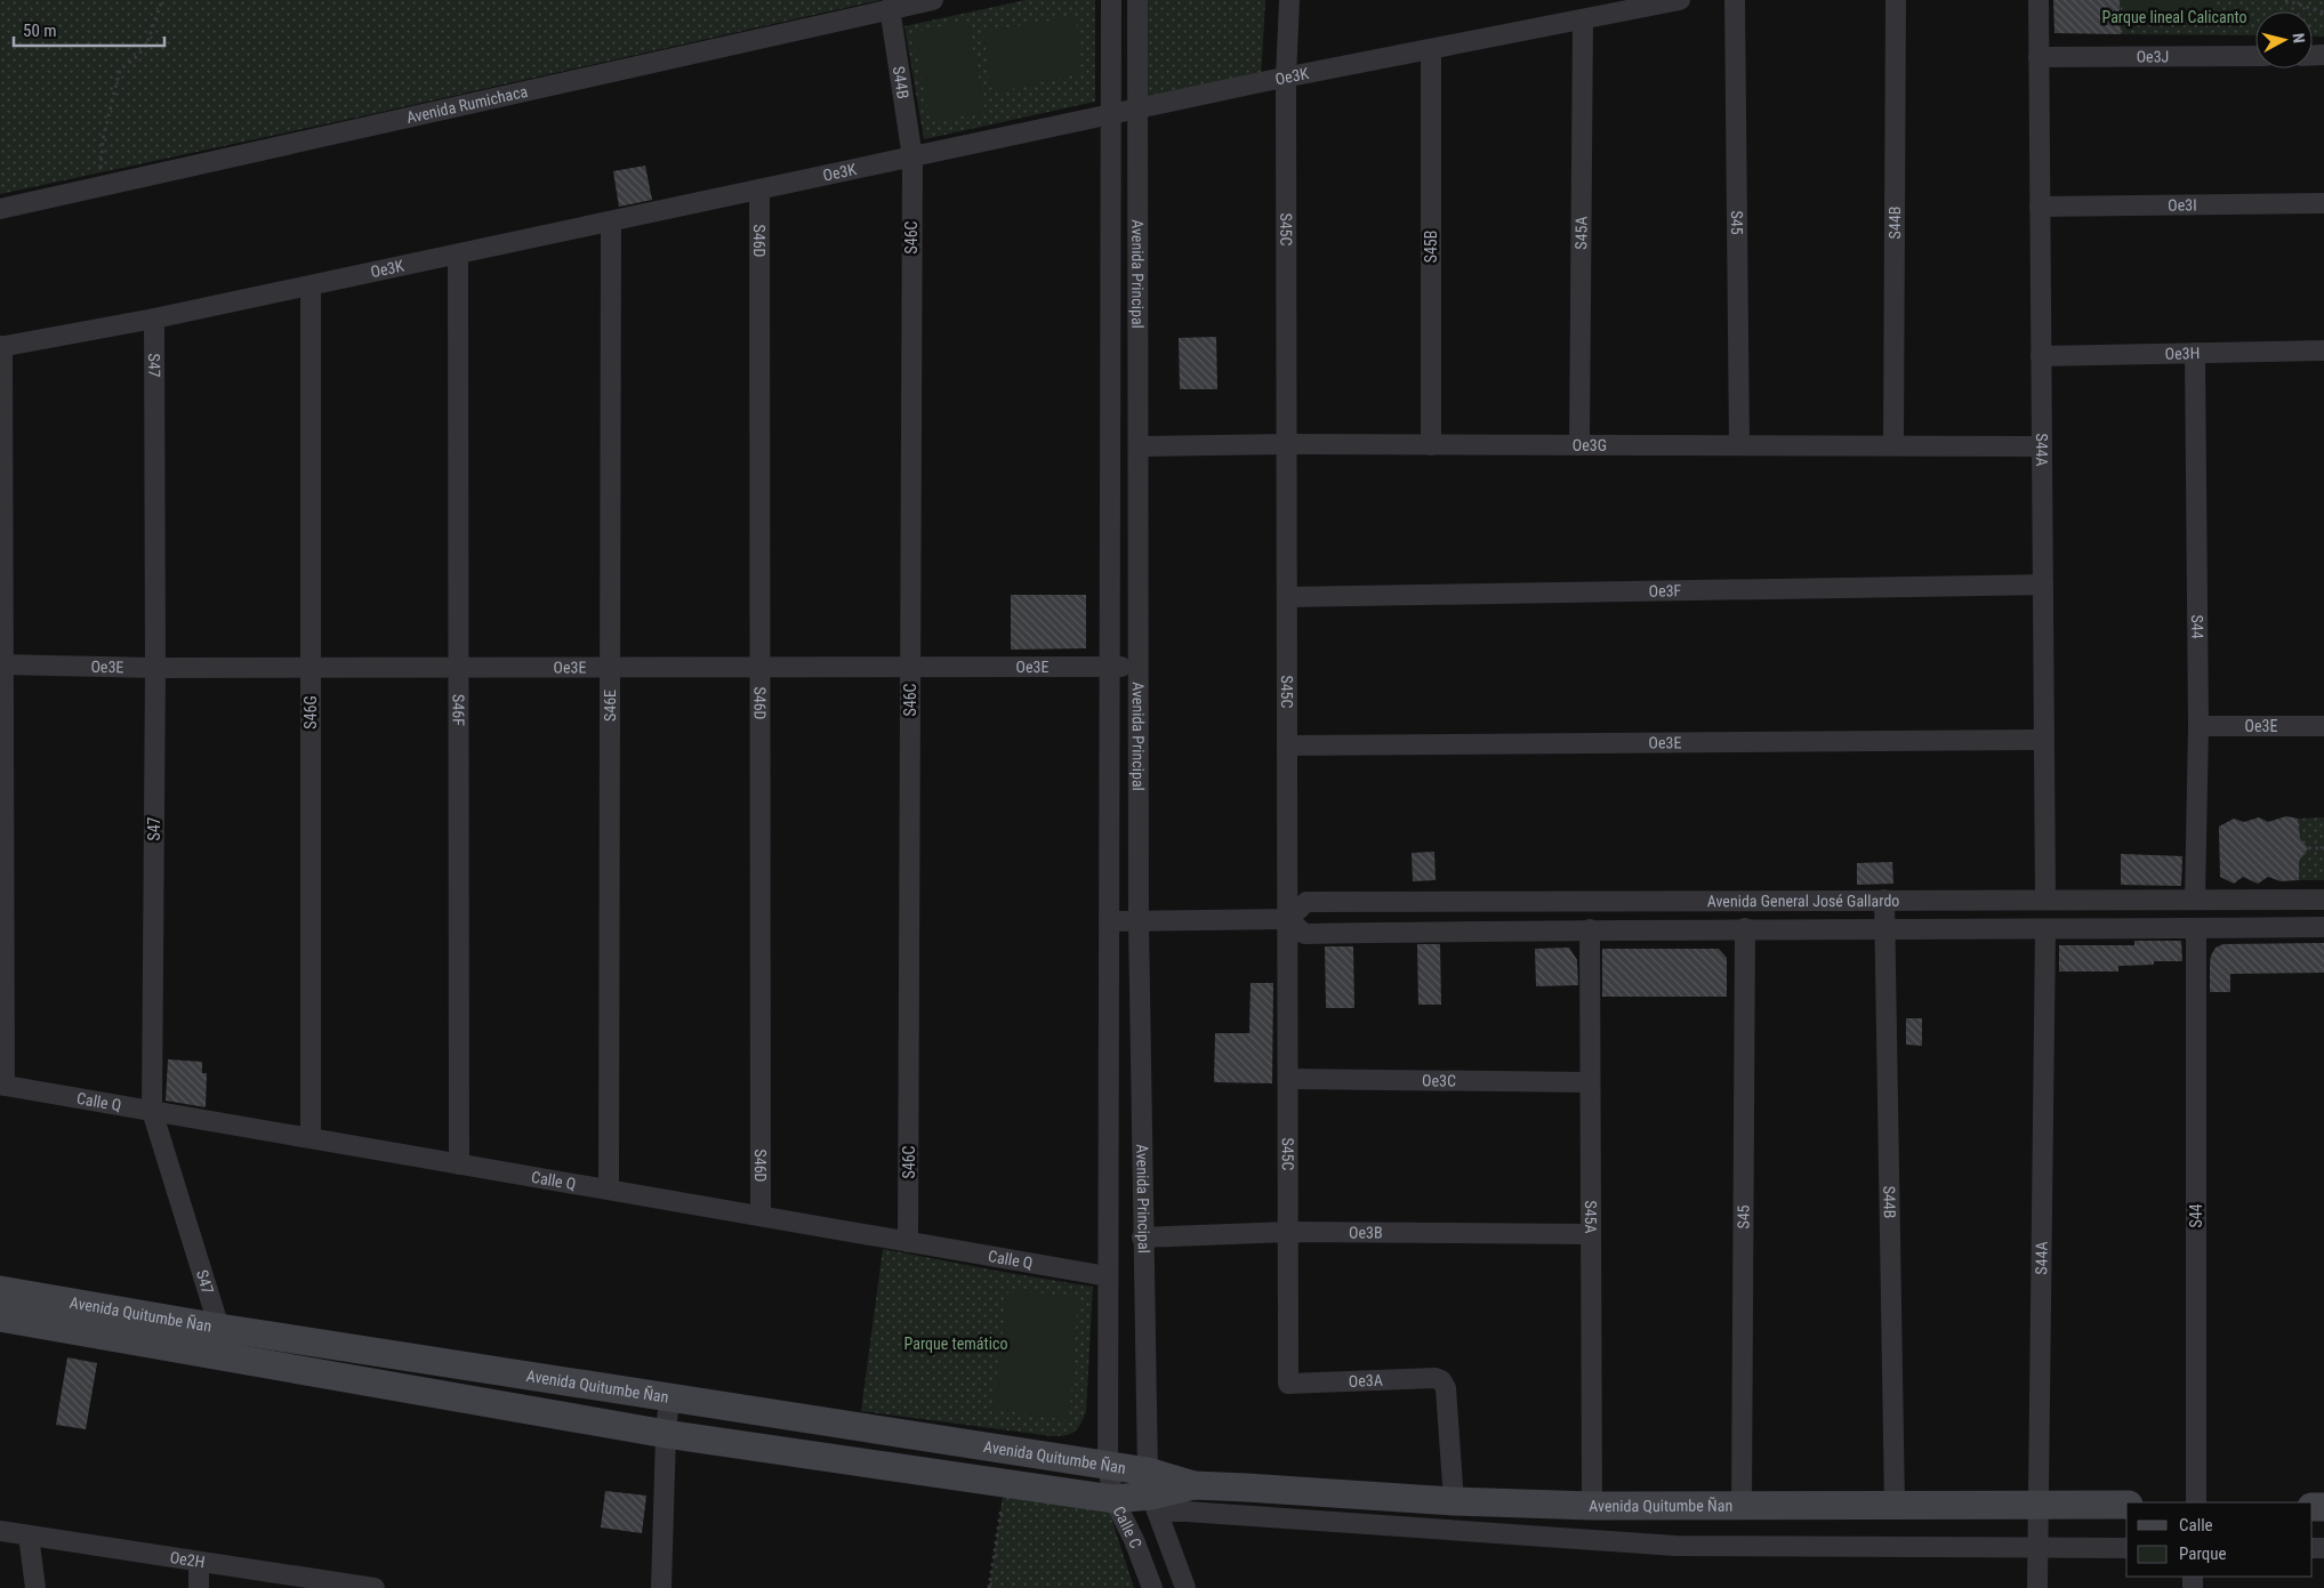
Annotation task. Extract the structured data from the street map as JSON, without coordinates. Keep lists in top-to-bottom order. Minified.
{"streets":{"street":["Oe3J","Oe3K","S44B","Avenida Rumichaca","Oe3I","S45","S45C","S45A","S46C","S46D","S45B","Avenida Principal","Oe3H","S47","Oe3G","S44A","Oe3F","S44","Oe3E","S46E","S46F","S46G","Avenida General José Gallardo","Oe3C","Calle Q","Oe3B","Avenida Quitumbe Ñan","Oe3A","Calle C","Oe2H"]},"crossings":[["Oe3J","S44A"],["Oe3K","S44B"],["Oe3K","S45C"],["Oe3K","S45A"],["Oe3K","S46C"],["Oe3K","S46D"],["Oe3K","S45B"],["Oe3K","Avenida Principal"],["Oe3K","S47"],["Oe3K","S46E"],["Oe3K","S46F"],["Oe3K","S46G"],["S44B","Avenida Rumichaca"],["S44B","S46C"],["S44B","Oe3G"],["S44B","Avenida General José Gallardo"],["S44B","Avenida Quitumbe Ñan"],["Oe3I","S44A"],["S45","Oe3G"],["S45","Avenida General José Gallardo"],["S45","Avenida Quitumbe Ñan"],["S45C","Oe3G"],["S45C","Oe3F"],["S45C","Oe3E"],["S45C","Avenida General José Gallardo"],["S45C","Oe3C"],["S45C","Oe3B"],["S45C","Oe3A"],["S45A","Oe3G"],["S45A","Avenida General José Gallardo"],["S45A","Oe3C"],["S45A","Oe3B"],["S45A","Avenida Quitumbe Ñan"],["S46C","Oe3E"],["S46C","Calle Q"],["S46D","Oe3E"],["S46D","Calle Q"],["S45B","Oe3G"],["Avenida Principal","Oe3G"],["Avenida Principal","Oe3E"],["Avenida Principal","Calle Q"],["Avenida Principal","Oe3B"],["Avenida Principal","Avenida Quitumbe Ñan"],["Avenida Principal","Calle C"],["Oe3H","S44A"],["Oe3H","S44"],["S47","Oe3E"],["S47","Calle Q"],["S47","Avenida Quitumbe Ñan"],["Oe3G","S44A"],["S44A","Oe3F"],["S44A","Oe3E"],["S44A","Avenida General José Gallardo"],["S44A","Avenida Quitumbe Ñan"],["S44","Oe3E"],["S44","Avenida General José Gallardo"],["Oe3E","S46E"],["Oe3E","S46F"],["Oe3E","S46G"],["S46E","Calle Q"],["S46F","Calle Q"],["S46G","Calle Q"],["Avenida Quitumbe Ñan","Oe3A"],["Avenida Quitumbe Ñan","Calle C"]],"parks":["Parque lineal Calicanto","Parque temático"],"legend":["Calle","Parque"],"scale_bar":"50 m","north":"right"}
